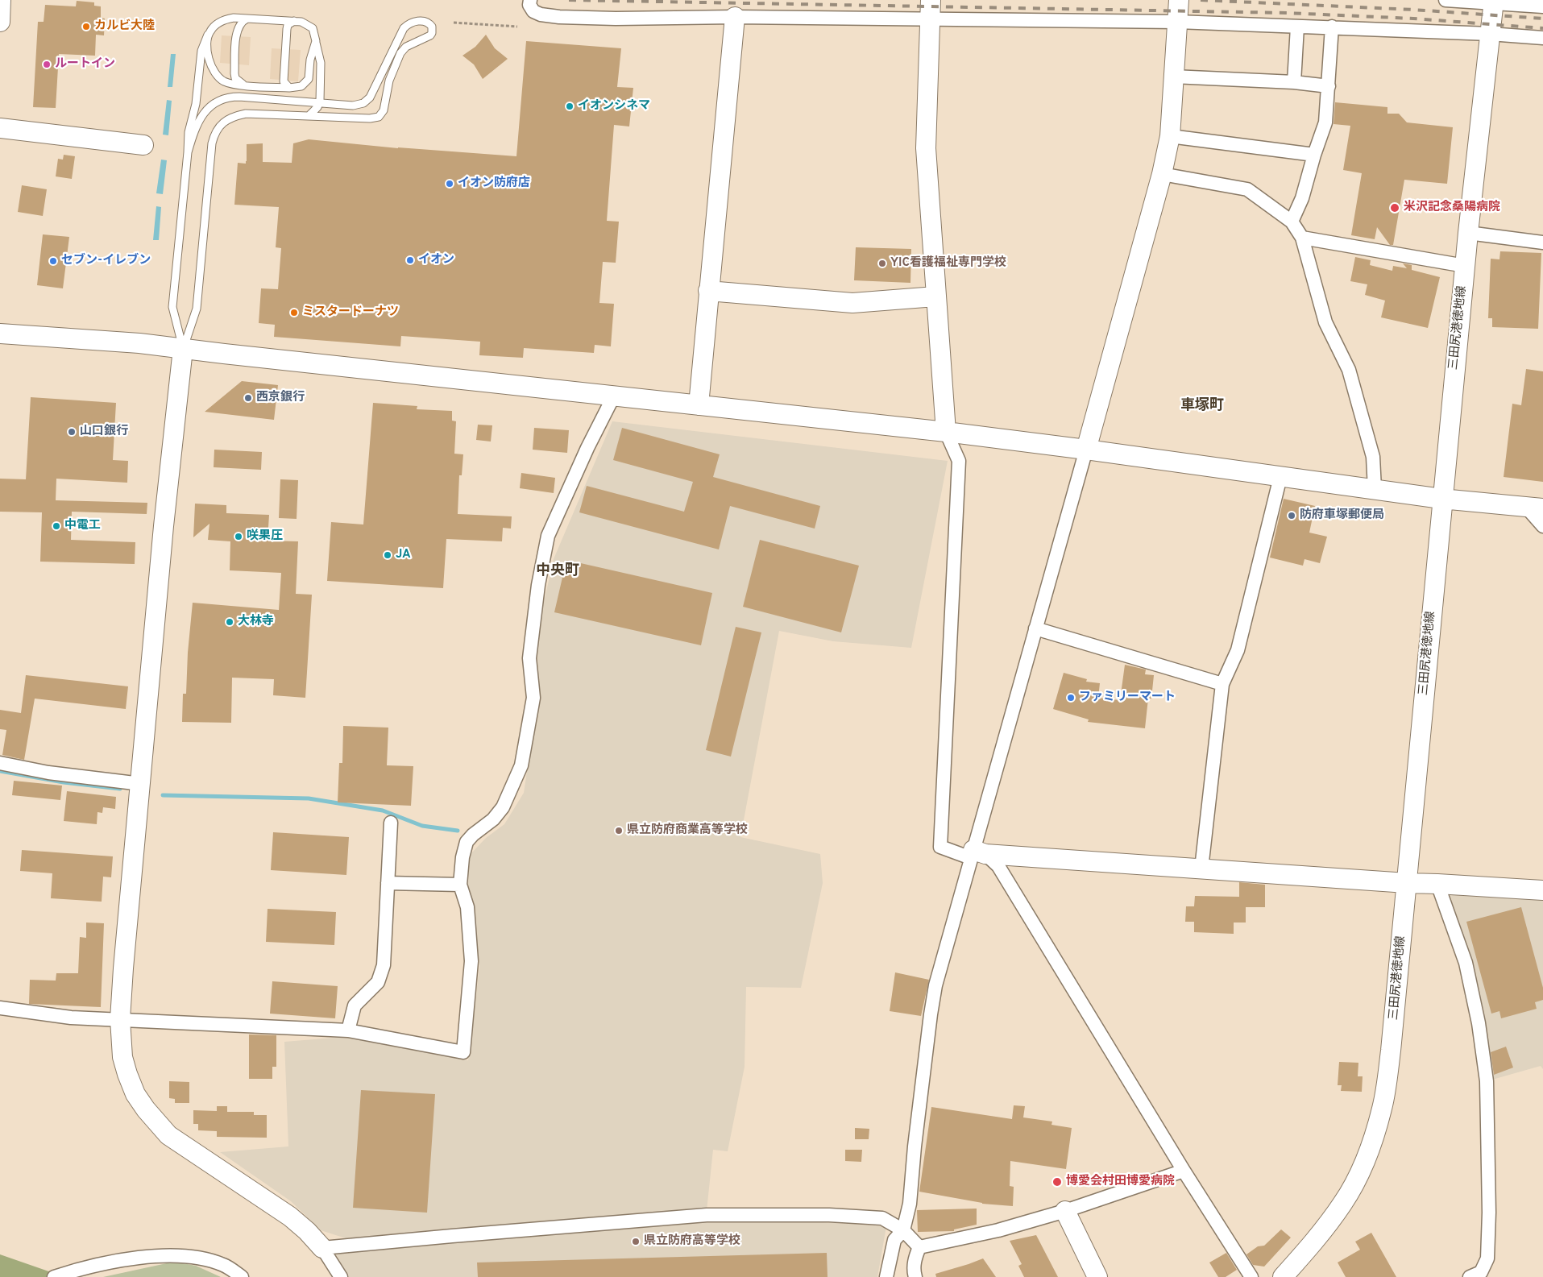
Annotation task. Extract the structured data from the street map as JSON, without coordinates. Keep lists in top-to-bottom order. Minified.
{"streets":{"street":["三田尻港徳地線"]},"districts":["車塚町","中央町"],"places":["カルビ大陸","ルートイン","イオンシネマ","イオン防府店","米沢記念桑陽病院","イオン","セブン-イレブン","YIC看護福祉専門学校","ミスタードーナツ","西京銀行","山口銀行","防府車塚郵便局","中電工","咲果圧","JA","大林寺","ファミリーマート","県立防府商業高等学校","博愛会村田博愛病院","県立防府高等学校"]}
